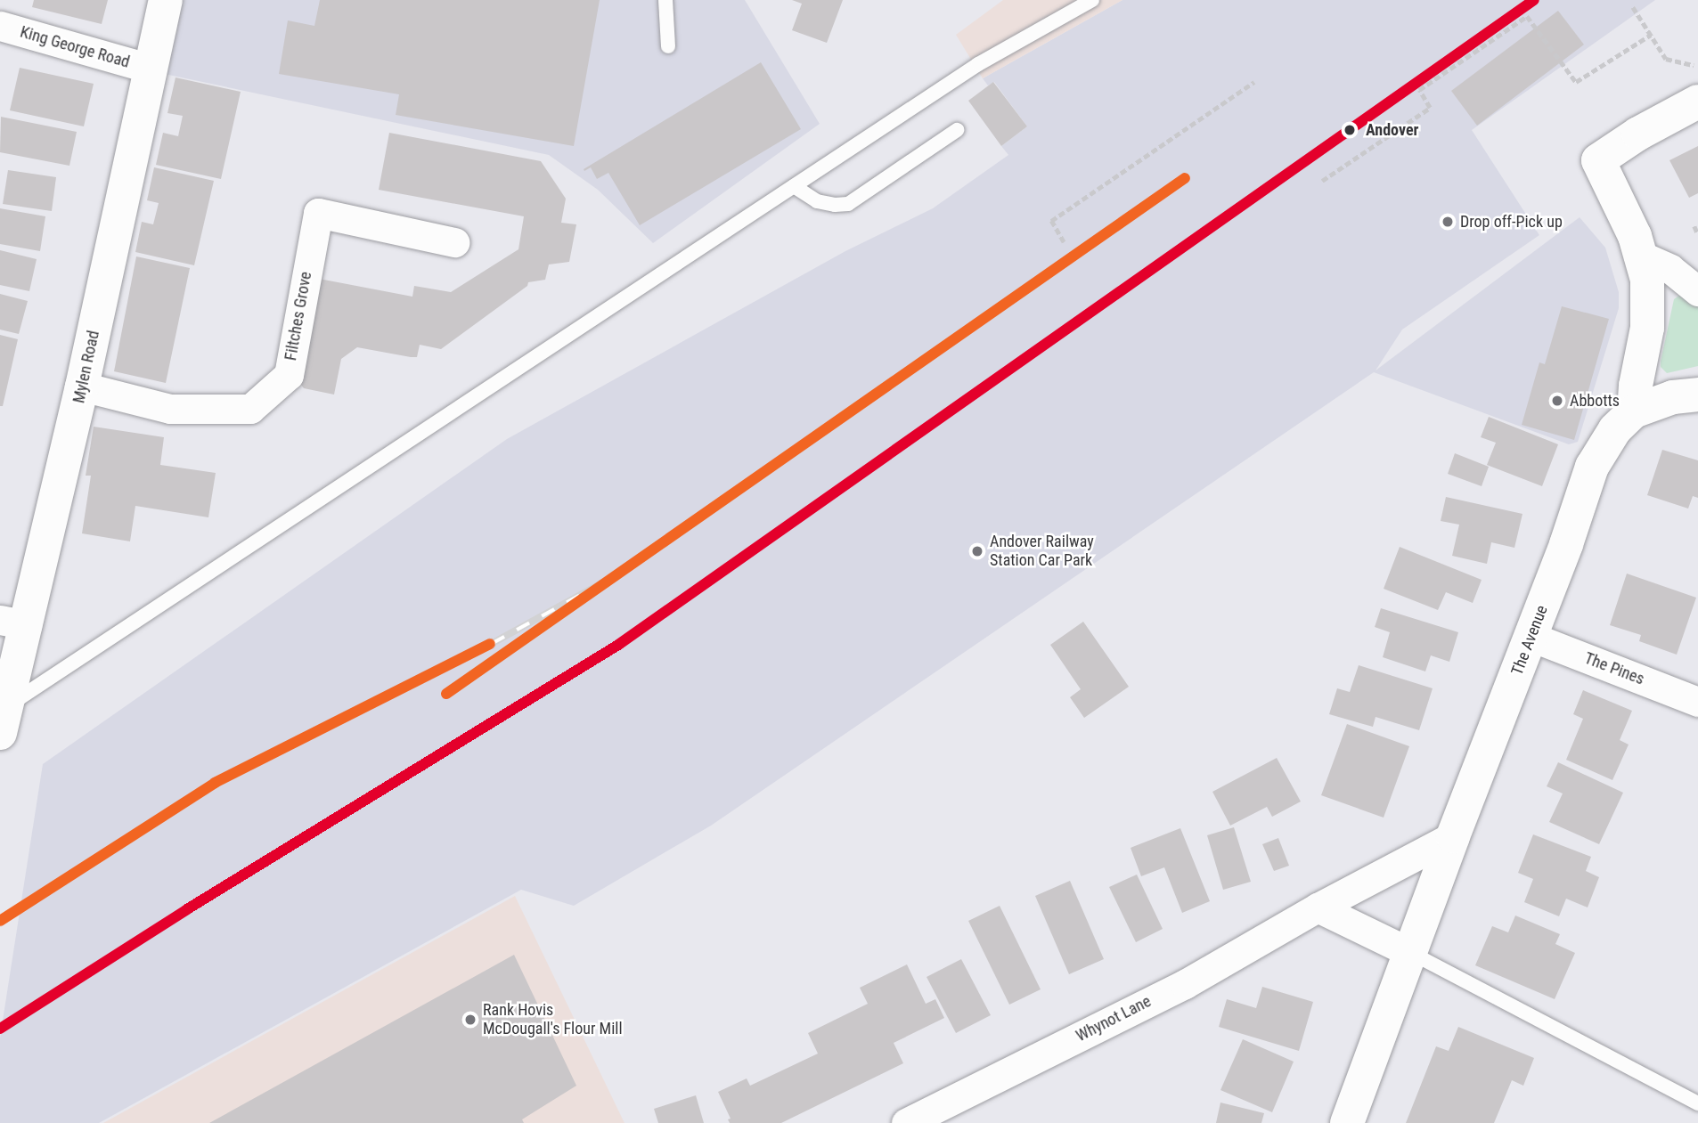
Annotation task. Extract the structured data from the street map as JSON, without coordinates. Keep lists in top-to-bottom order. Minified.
{"streets":{"street":["King George Road","Filtches Grove","Mylen Road","The Avenue","The Pines","Whynot Lane"]},"crossings":[["King George Road","Mylen Road"],["Filtches Grove","Mylen Road"],["The Avenue","The Pines"],["The Avenue","Whynot Lane"]],"places":["Andover","Drop off-Pick up","Abbotts","Andover Railway Station Car Park","Rank Hovis McDougall's Flour Mill"]}
